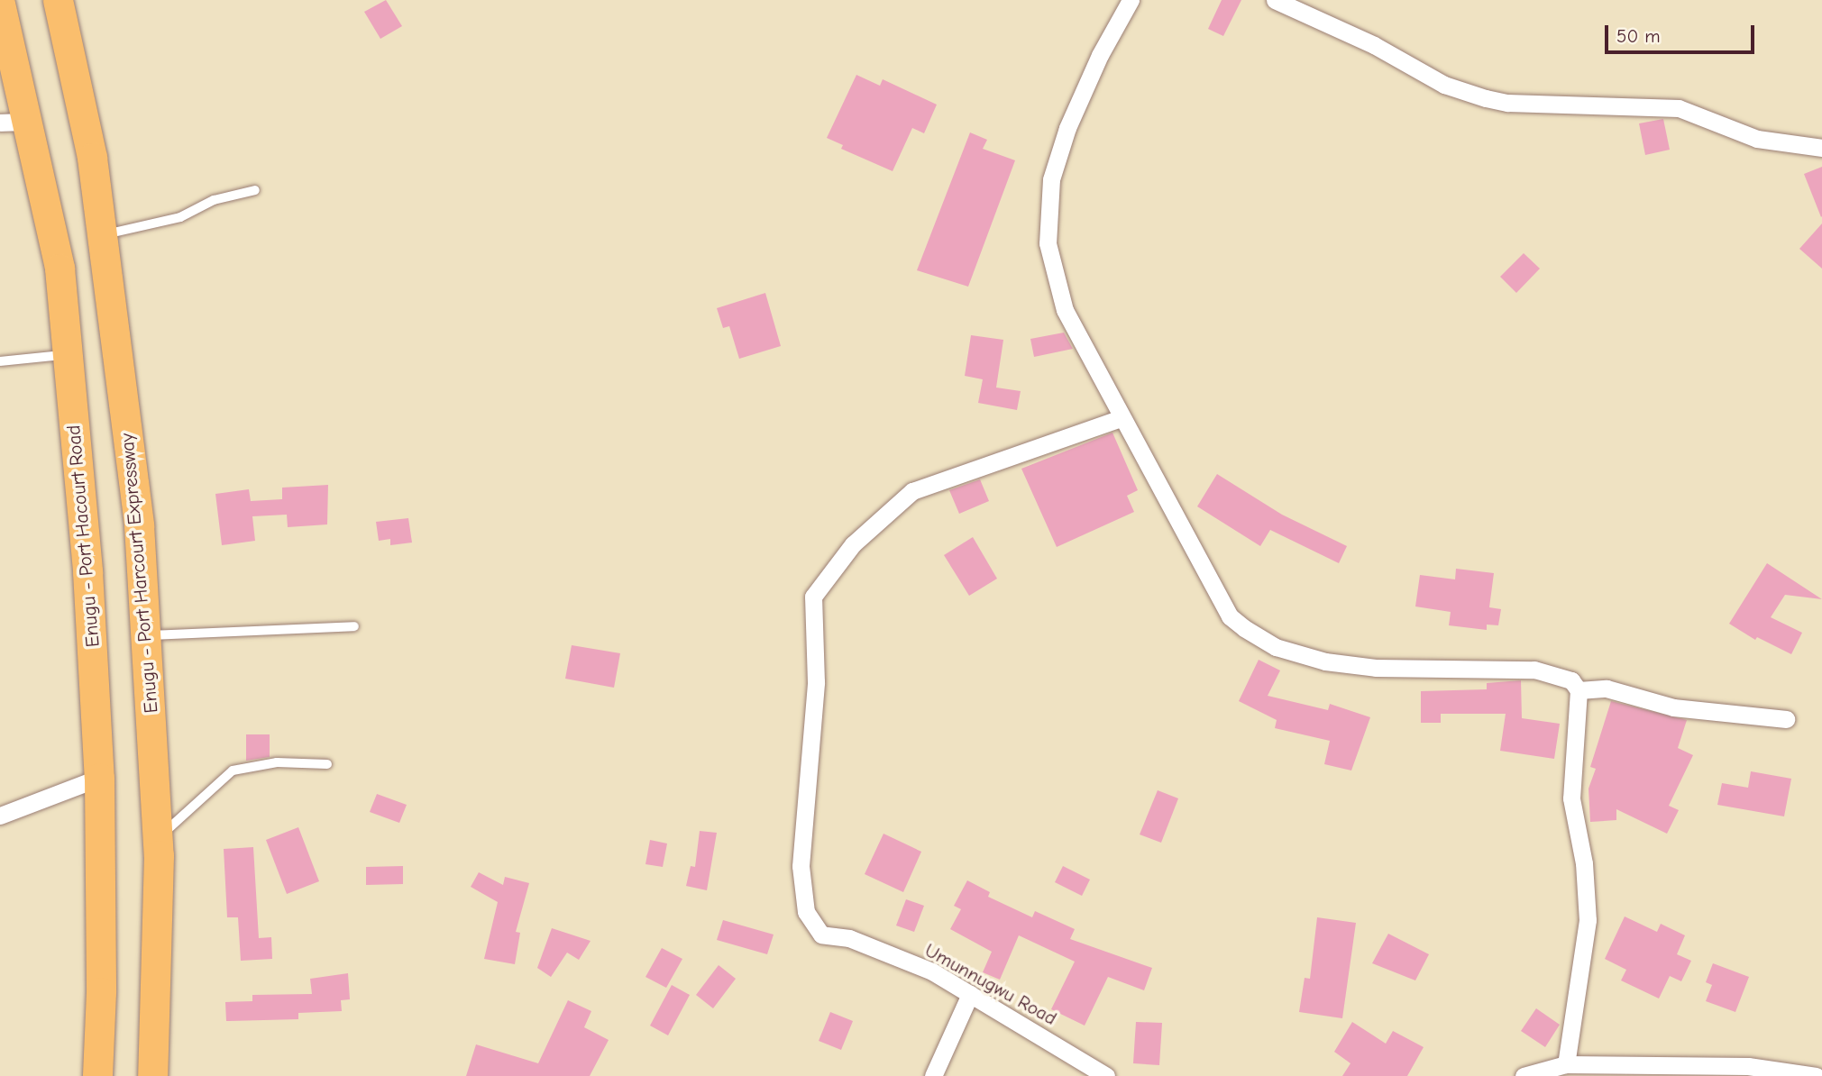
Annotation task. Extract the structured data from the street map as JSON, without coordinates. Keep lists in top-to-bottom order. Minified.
{"streets":{"highway":["Enugu - Port Hacourt Road","Enugu - Port Harcourt Expressway"],"street":["Umunnugwu Road"]},"scale_bar":"50 m"}
